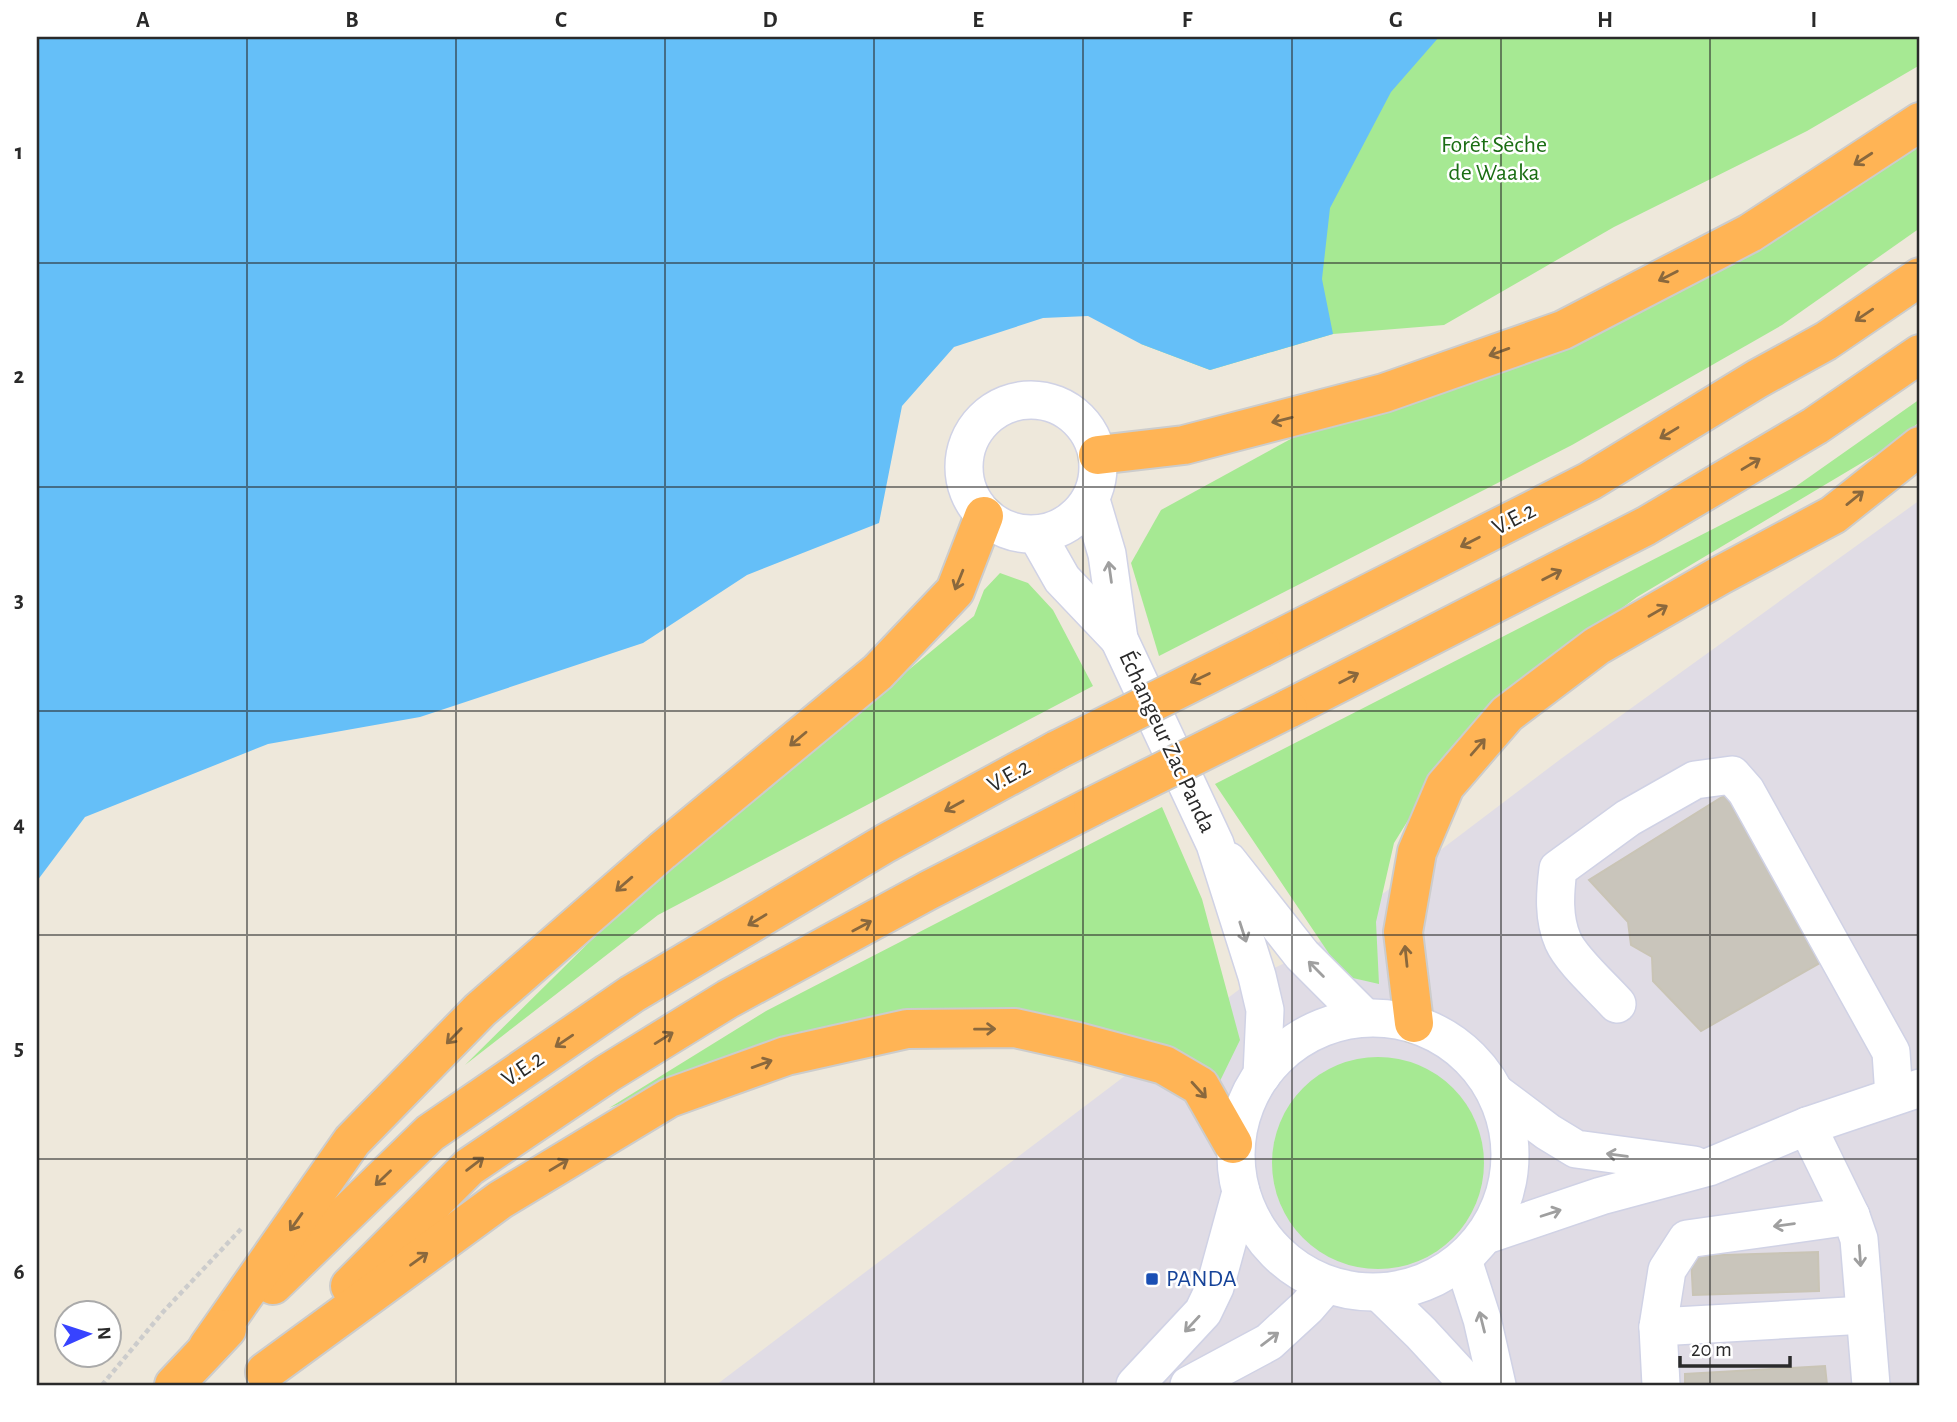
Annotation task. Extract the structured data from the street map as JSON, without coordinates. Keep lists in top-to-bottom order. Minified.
{"streets":{"highway":["V.E.2"],"street":["Échangeur Zac Panda"]},"parks":["Forêt Sèche de Waaka"],"places":{"transit":["PANDA"]},"scale_bar":"20 m","north":"right","grid":{"columns":["A","B","C","D","E","F","G","H","I"],"rows":["1","2","3","4","5","6"]}}
